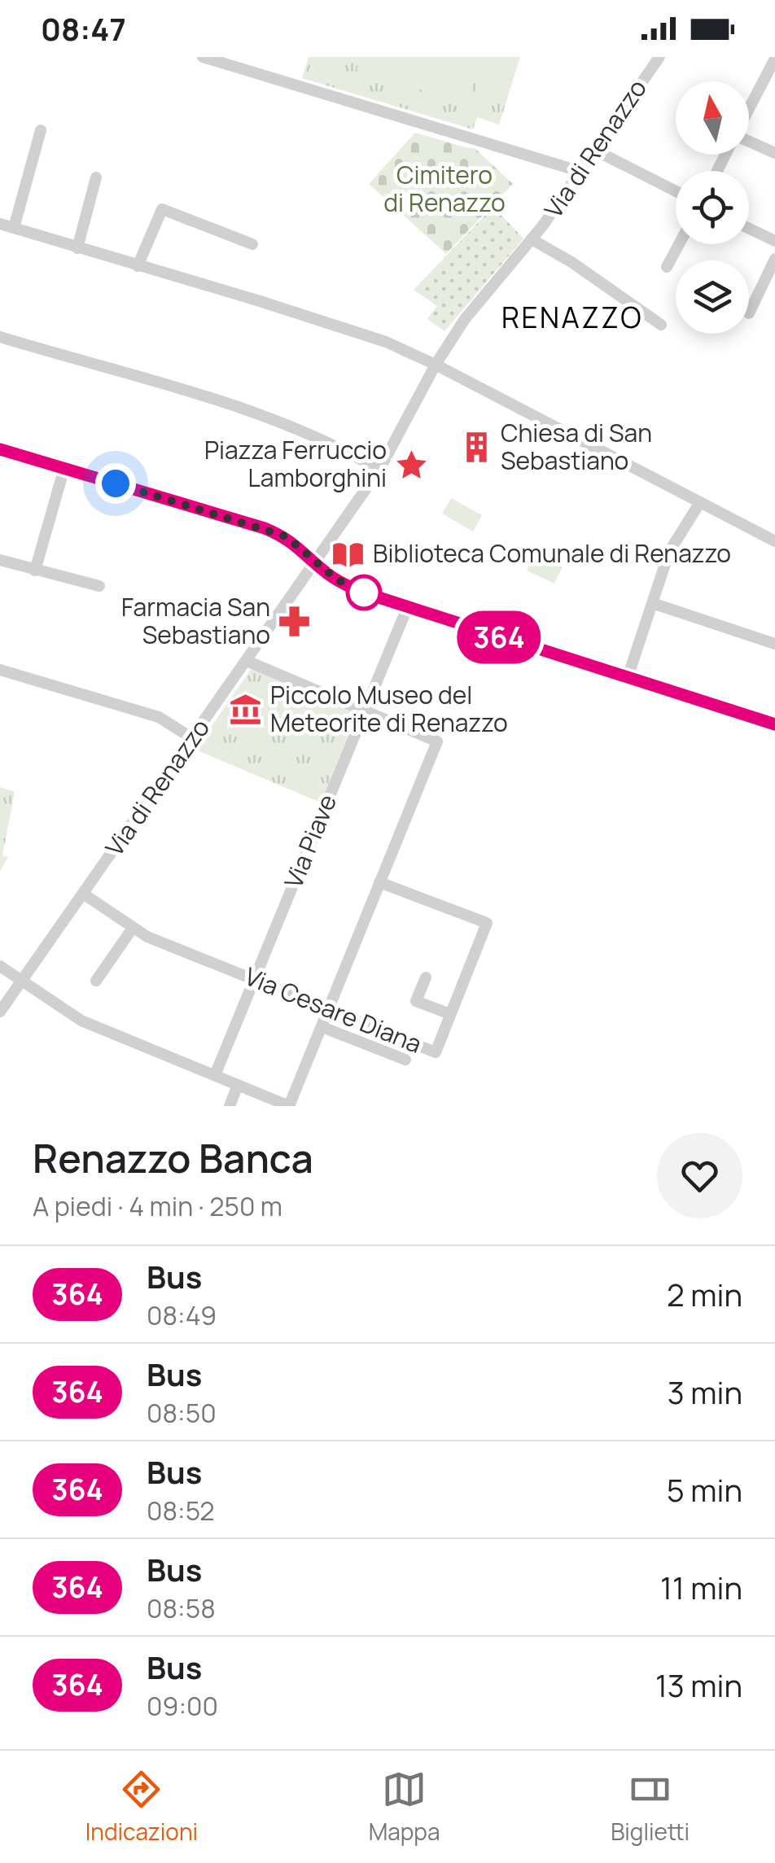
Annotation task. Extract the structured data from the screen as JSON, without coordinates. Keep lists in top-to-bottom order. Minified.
{"streets":{"street":["Via di Renazzo","Via Piave","Via Cesare Diana"]},"crossings":[["Via di Renazzo","Via Cesare Diana"],["Via Piave","Via Cesare Diana"]],"districts":["RENAZZO"],"parks":["Cimitero di Renazzo"],"places":{"building":["Chiesa di San Sebastiano"],"place":["Piazza Ferruccio Lamborghini"],"library":["Biblioteca Comunale di Renazzo"],"pharmacy":["Farmacia San Sebastiano"],"museum":["Piccolo Museo del Meteorite di Renazzo"]},"lines":["bus line 364"],"north":"top","page":{"status":"08:47","on_map":"364","heading":["Renazzo Banca","A piedi · 4 min · 250 m"],"list":[{"mark":"364","name":"Bus","note":"08:49","value":"2 min"},{"mark":"364","name":"Bus","note":"08:50","value":"3 min"},{"mark":"364","name":"Bus","note":"08:52","value":"5 min"},{"mark":"364","name":"Bus","note":"08:58","value":"11 min"},{"mark":"364","name":"Bus","note":"09:00","value":"13 min"}],"tabs":["Indicazioni","Mappa","Biglietti"]}}
